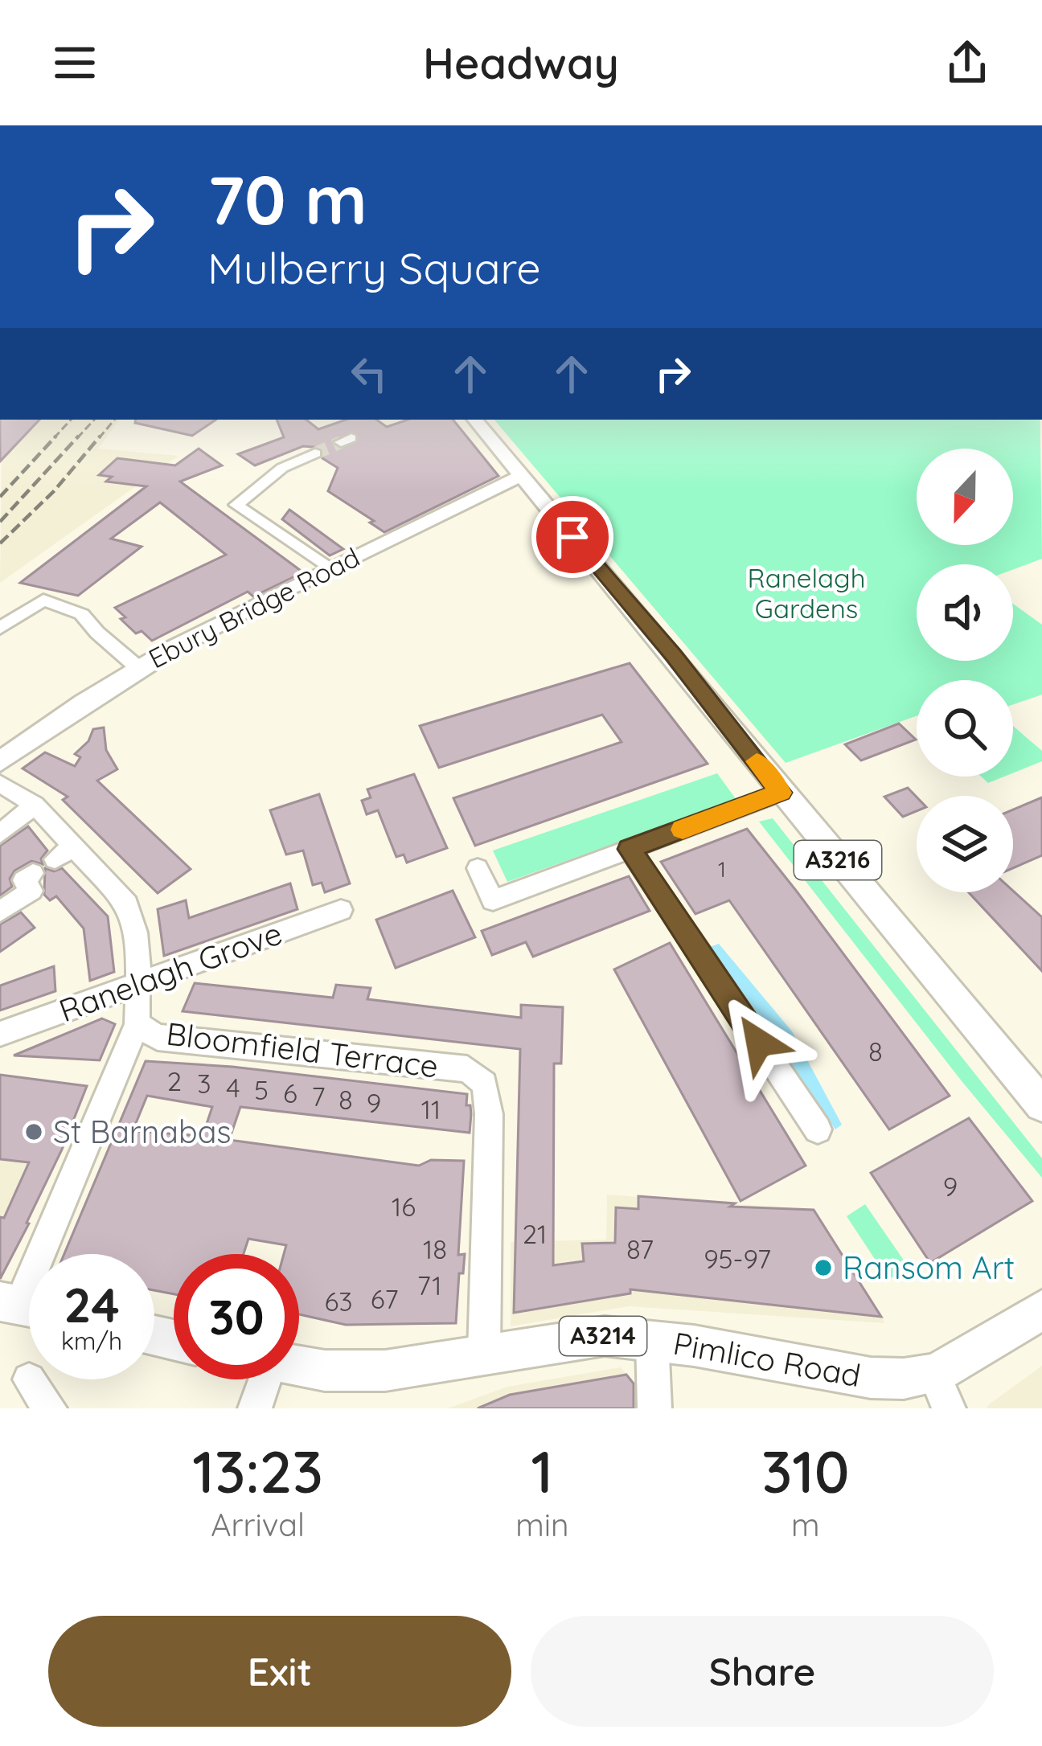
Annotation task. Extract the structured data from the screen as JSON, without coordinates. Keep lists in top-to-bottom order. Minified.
{"streets":{"main road":["Ebury Bridge Road","A3216","A3214","Pimlico Road"],"street":["Ranelagh Grove","Bloomfield Terrace"]},"crossings":[["Ebury Bridge Road","A3216"],["Bloomfield Terrace","Pimlico Road"]],"parks":["Ranelagh Gardens"],"places":["St Barnabas","Ransom Art"],"house_numbers":["1","8","2","3","4","5","6","7","8","9","11","9","16","21","18","87","95-97","71","67","63"],"north":"bottom","page":{"header":"Headway","turn":["70 m","Mulberry Square"],"speed":"24 km/h","limit":"30","eta":["13:23","Arrival","1","min","310","m"],"buttons":["Exit","Share"]}}
